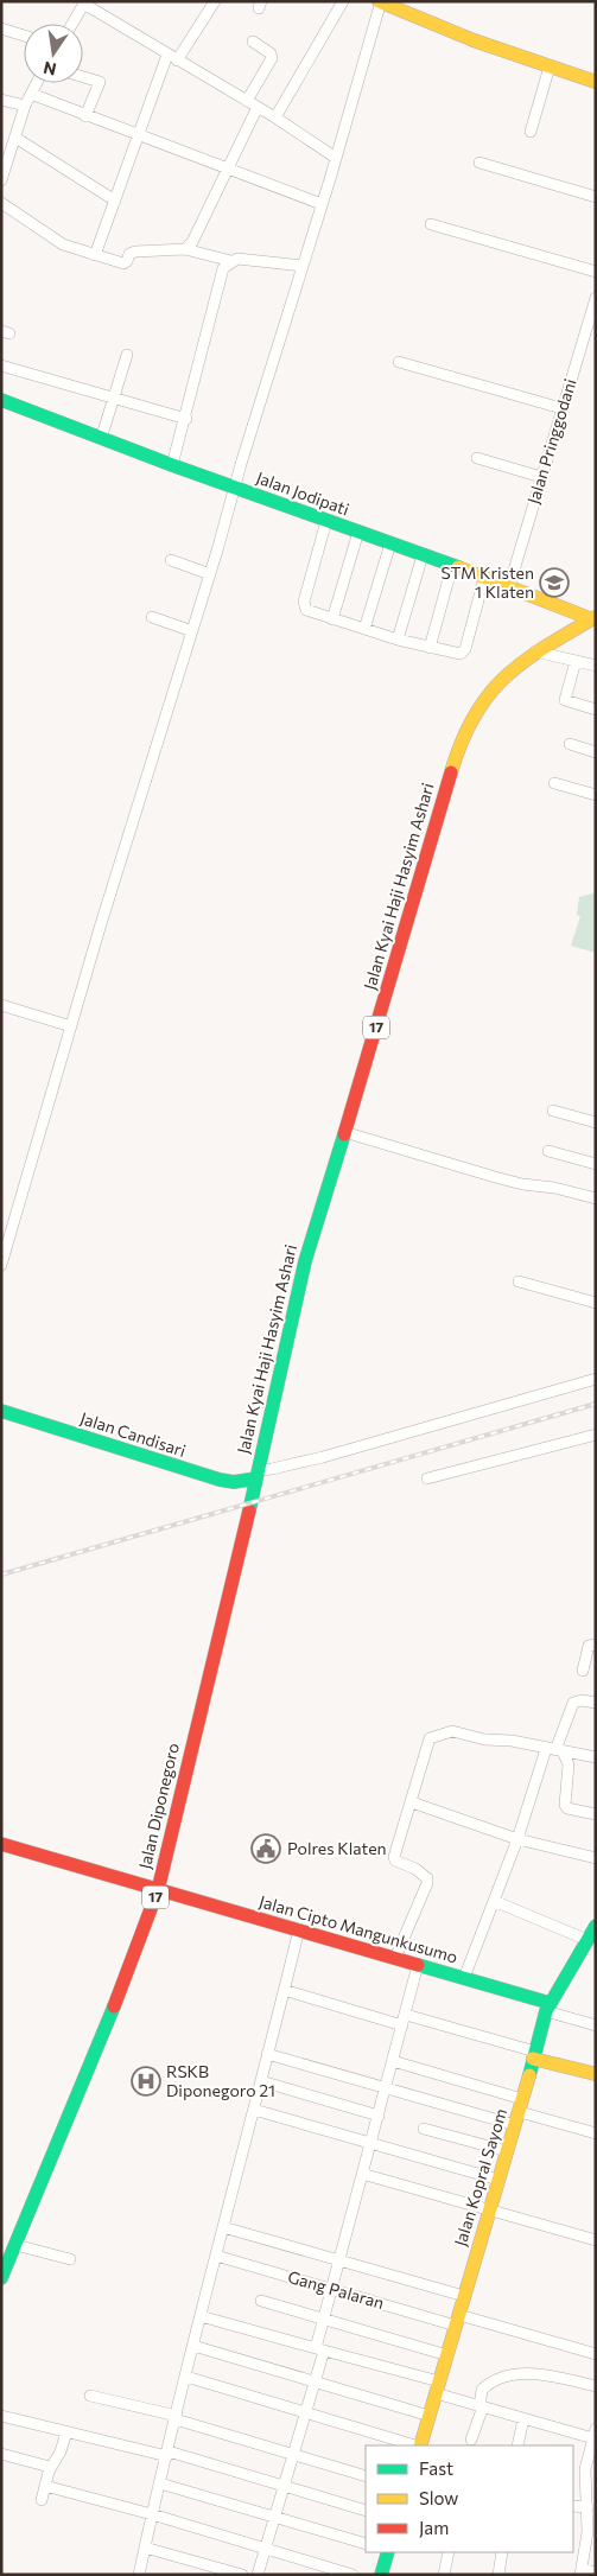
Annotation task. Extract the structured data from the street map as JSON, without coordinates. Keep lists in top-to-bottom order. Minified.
{"streets":{"main road":["Jalan Jodipati","Jalan Kyai Haji Hasyim Ashari","17","Jalan Candisari","Jalan Diponegoro","Jalan Cipto Mangunkusumo","Jalan Kopral Sayom"],"street":["Jalan Pringgodani","Gang Palaran"]},"crossings":[["Jalan Pringgodani","Jalan Jodipati"],["Jalan Jodipati","Jalan Kyai Haji Hasyim Ashari"],["Jalan Kyai Haji Hasyim Ashari","Jalan Candisari"],["Jalan Kyai Haji Hasyim Ashari","Jalan Diponegoro"],["Jalan Diponegoro","Jalan Cipto Mangunkusumo"],["Jalan Cipto Mangunkusumo","Jalan Kopral Sayom"],["Jalan Kopral Sayom","Gang Palaran"]],"places":{"school or university":["STM Kristen 1 Klaten"],"public building":["Polres Klaten"],"hospital":["RSKB Diponegoro 21"]},"legend":["Fast","Slow","Jam"],"north":"bottom"}
